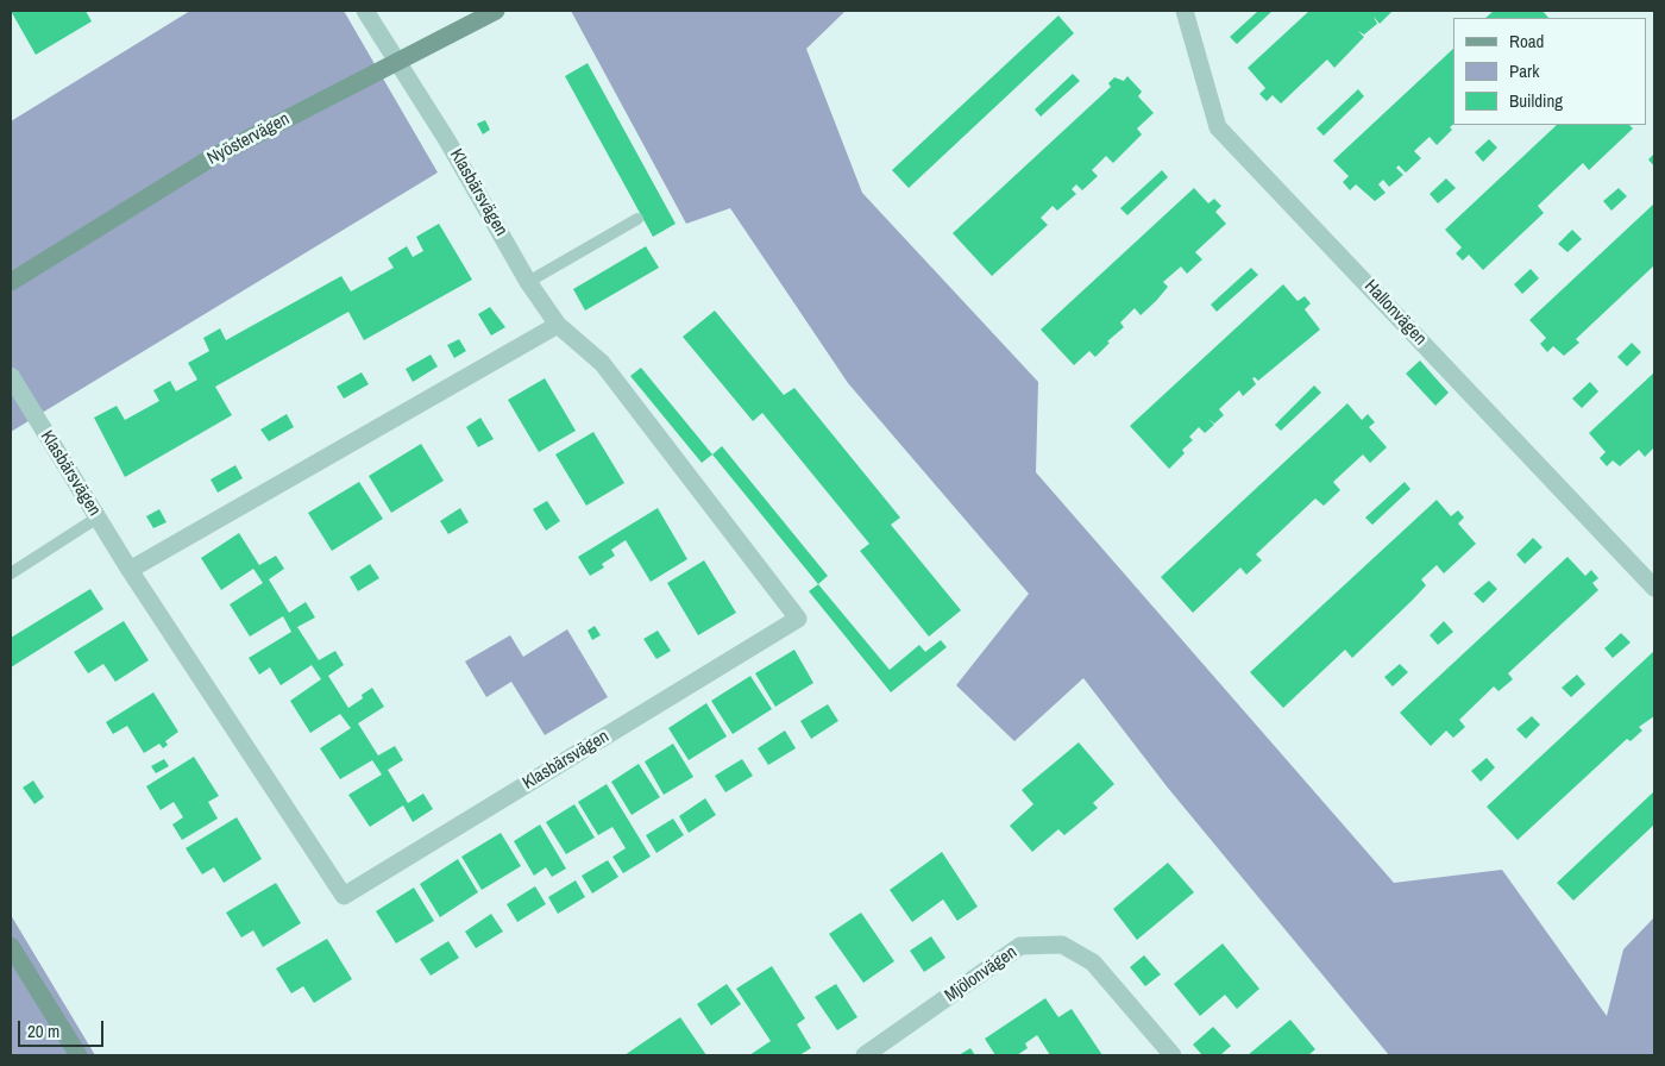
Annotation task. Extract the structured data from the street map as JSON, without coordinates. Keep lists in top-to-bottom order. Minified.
{"streets":{"street":["Nyöstervägen","Klasbärsvägen","Hallonvägen","Mjölonvägen"]},"crossings":[["Nyöstervägen","Klasbärsvägen"]],"legend":["Road","Park","Building"],"scale_bar":"20 m"}
